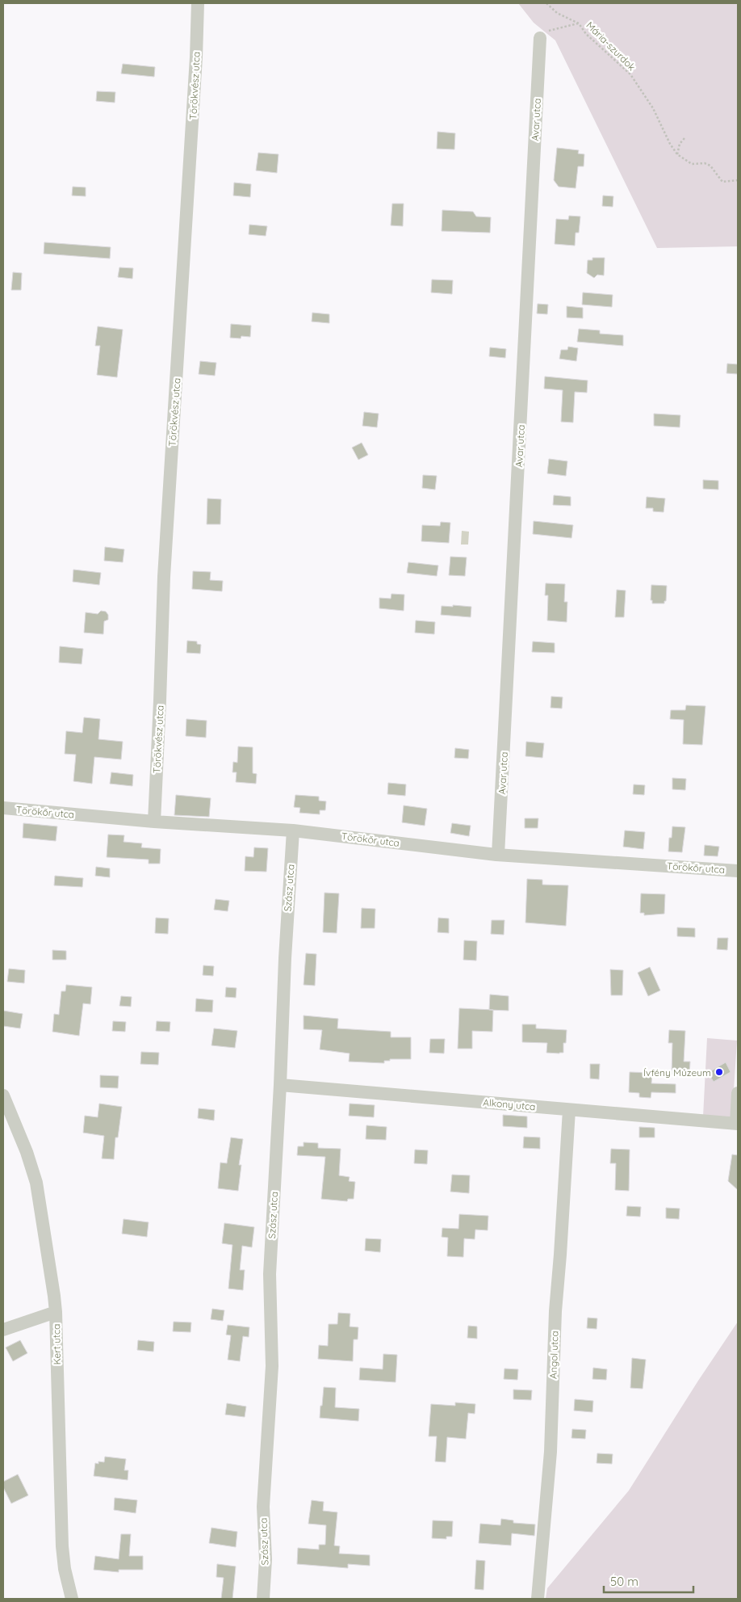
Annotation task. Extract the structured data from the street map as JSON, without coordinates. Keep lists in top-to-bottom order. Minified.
{"streets":{"street":["Törökvész utca","Avar utca","Törökőr utca","Szász utca","Alkony utca","Kert utca","Angol utca"],"path":["Mária-szurdok"]},"crossings":[["Törökvész utca","Törökőr utca"],["Avar utca","Törökőr utca"],["Törökőr utca","Szász utca"],["Szász utca","Alkony utca"],["Alkony utca","Angol utca"]],"places":["Ívfény Múzeum"],"scale_bar":"50 m"}
